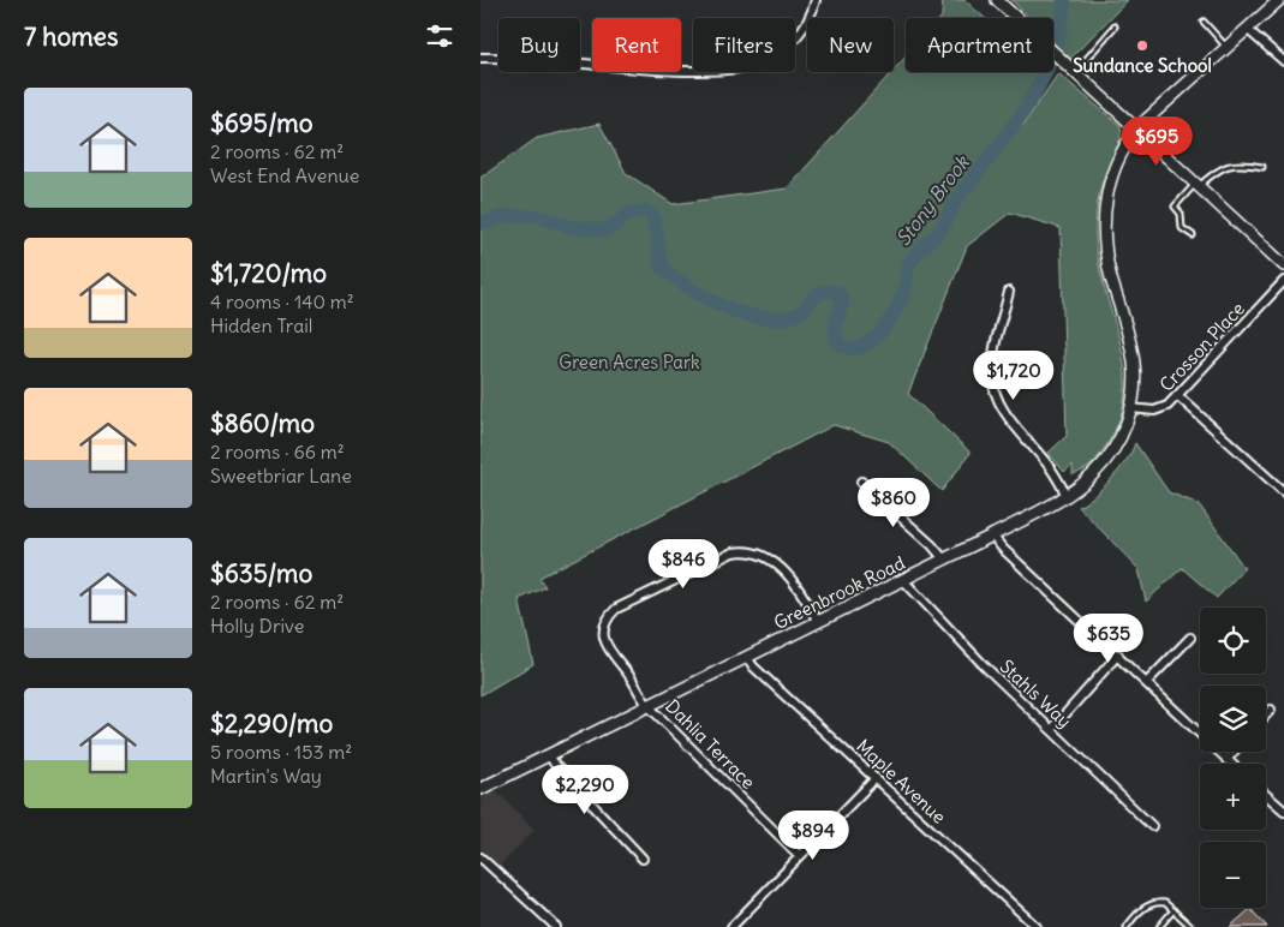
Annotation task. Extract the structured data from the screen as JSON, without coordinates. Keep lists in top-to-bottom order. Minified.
{"streets":{"street":["Crosson Place","Greenbrook Road","Stahls Way","Dahlia Terrace","Maple Avenue"]},"crossings":[["Crosson Place","Greenbrook Road"],["Greenbrook Road","Stahls Way"],["Greenbrook Road","Dahlia Terrace"],["Greenbrook Road","Maple Avenue"]],"water":["Stony Brook"],"parks":["Green Acres Park"],"places":["Sundance School"],"page":{"heading":"7 homes","chip":["Buy","Rent","Filters","New","Apartment"],"list":[{"name":"$695/mo","note":"2 rooms · 62 m² · West End Avenue"},{"name":"$1,720/mo","note":"4 rooms · 140 m² · Hidden Trail"},{"name":"$860/mo","note":"2 rooms · 66 m² · Sweetbriar Lane"},{"name":"$635/mo","note":"2 rooms · 62 m² · Holly Drive"},{"name":"$2,290/mo","note":"5 rooms · 153 m² · Martin's Way"}],"price":["$695","$1,720","$860","$846","$635","$2,290","$894"],"map_buttons":["+","−"]}}
